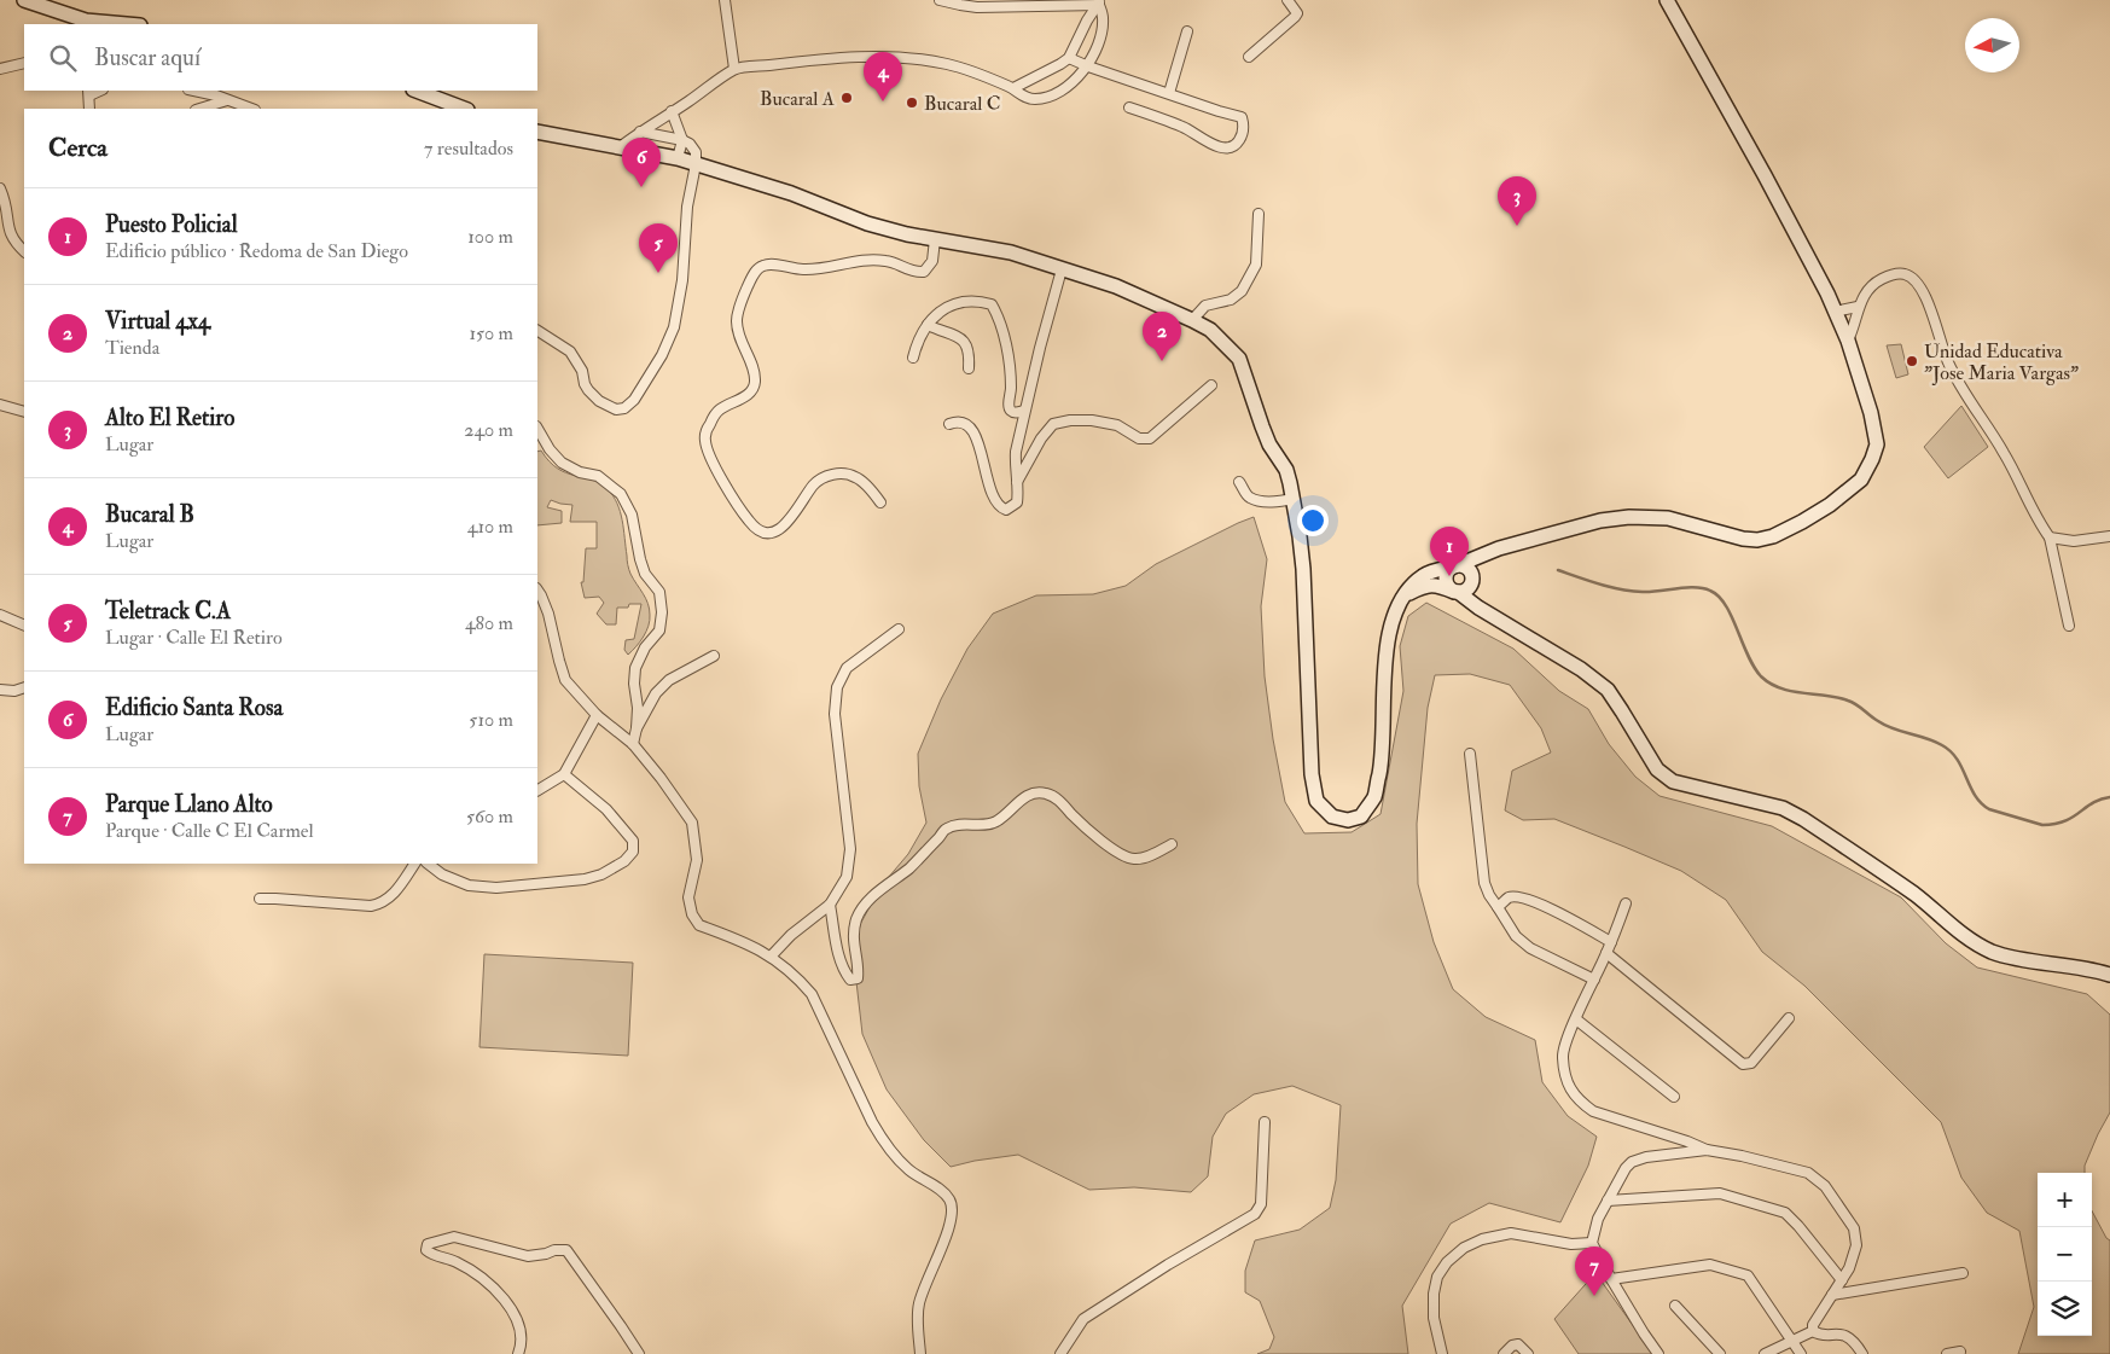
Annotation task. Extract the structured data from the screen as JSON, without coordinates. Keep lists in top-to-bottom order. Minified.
{"places":["Bucaral A","Bucaral C","Unidad Educativa \"Jose Maria Vargas\""],"north":"left","page":{"search":"Buscar aquí","pins":["4","6","3","5","2","1","7"],"heading":["Cerca","7 resultados"],"list":[{"mark":"1","name":"Puesto Policial","note":"Edificio público · Redoma de San Diego","value":"100 m"},{"mark":"2","name":"Virtual 4x4","note":"Tienda","value":"150 m"},{"mark":"3","name":"Alto El Retiro","note":"Lugar","value":"240 m"},{"mark":"4","name":"Bucaral B","note":"Lugar","value":"410 m"},{"mark":"5","name":"Teletrack C.A","note":"Lugar · Calle El Retiro","value":"480 m"},{"mark":"6","name":"Edificio Santa Rosa","note":"Lugar","value":"510 m"},{"mark":"7","name":"Parque Llano Alto","note":"Parque · Calle C El Carmel","value":"560 m"}],"map_buttons":["+","−"]}}
